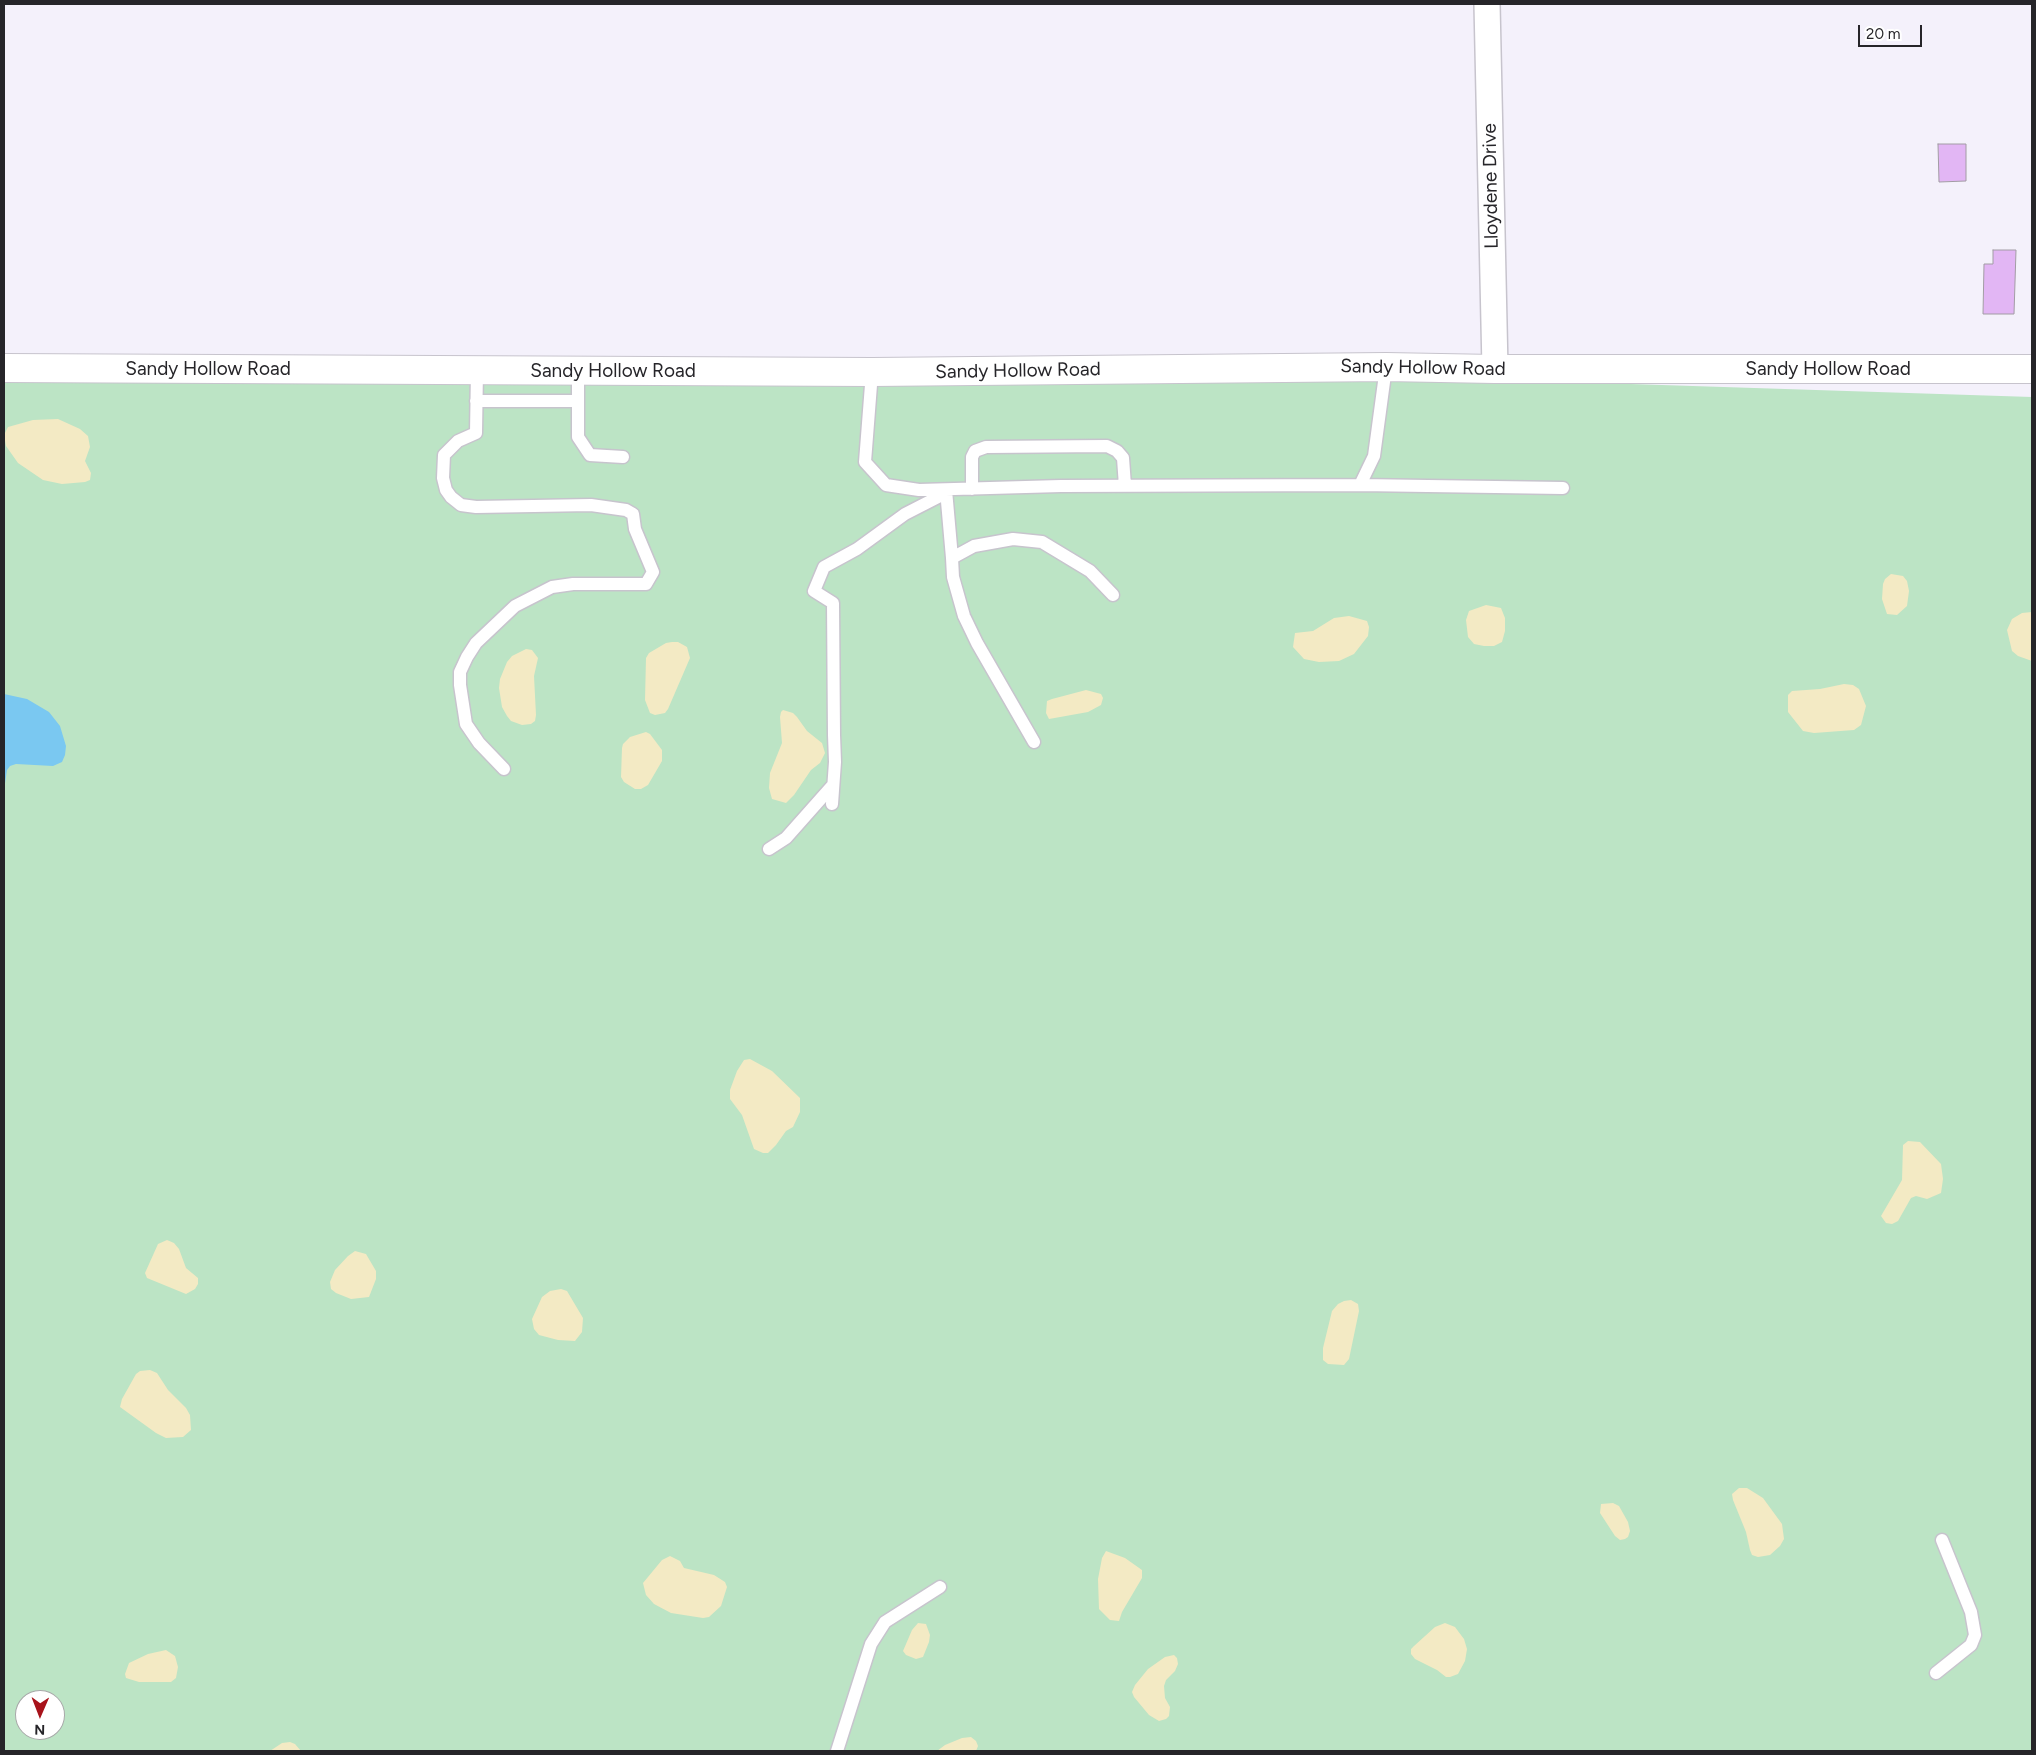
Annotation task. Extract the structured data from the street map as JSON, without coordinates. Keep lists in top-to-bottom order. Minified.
{"streets":{"street":["Lloydene Drive","Sandy Hollow Road"]},"crossings":[["Lloydene Drive","Sandy Hollow Road"]],"scale_bar":"20 m","north":"bottom"}
